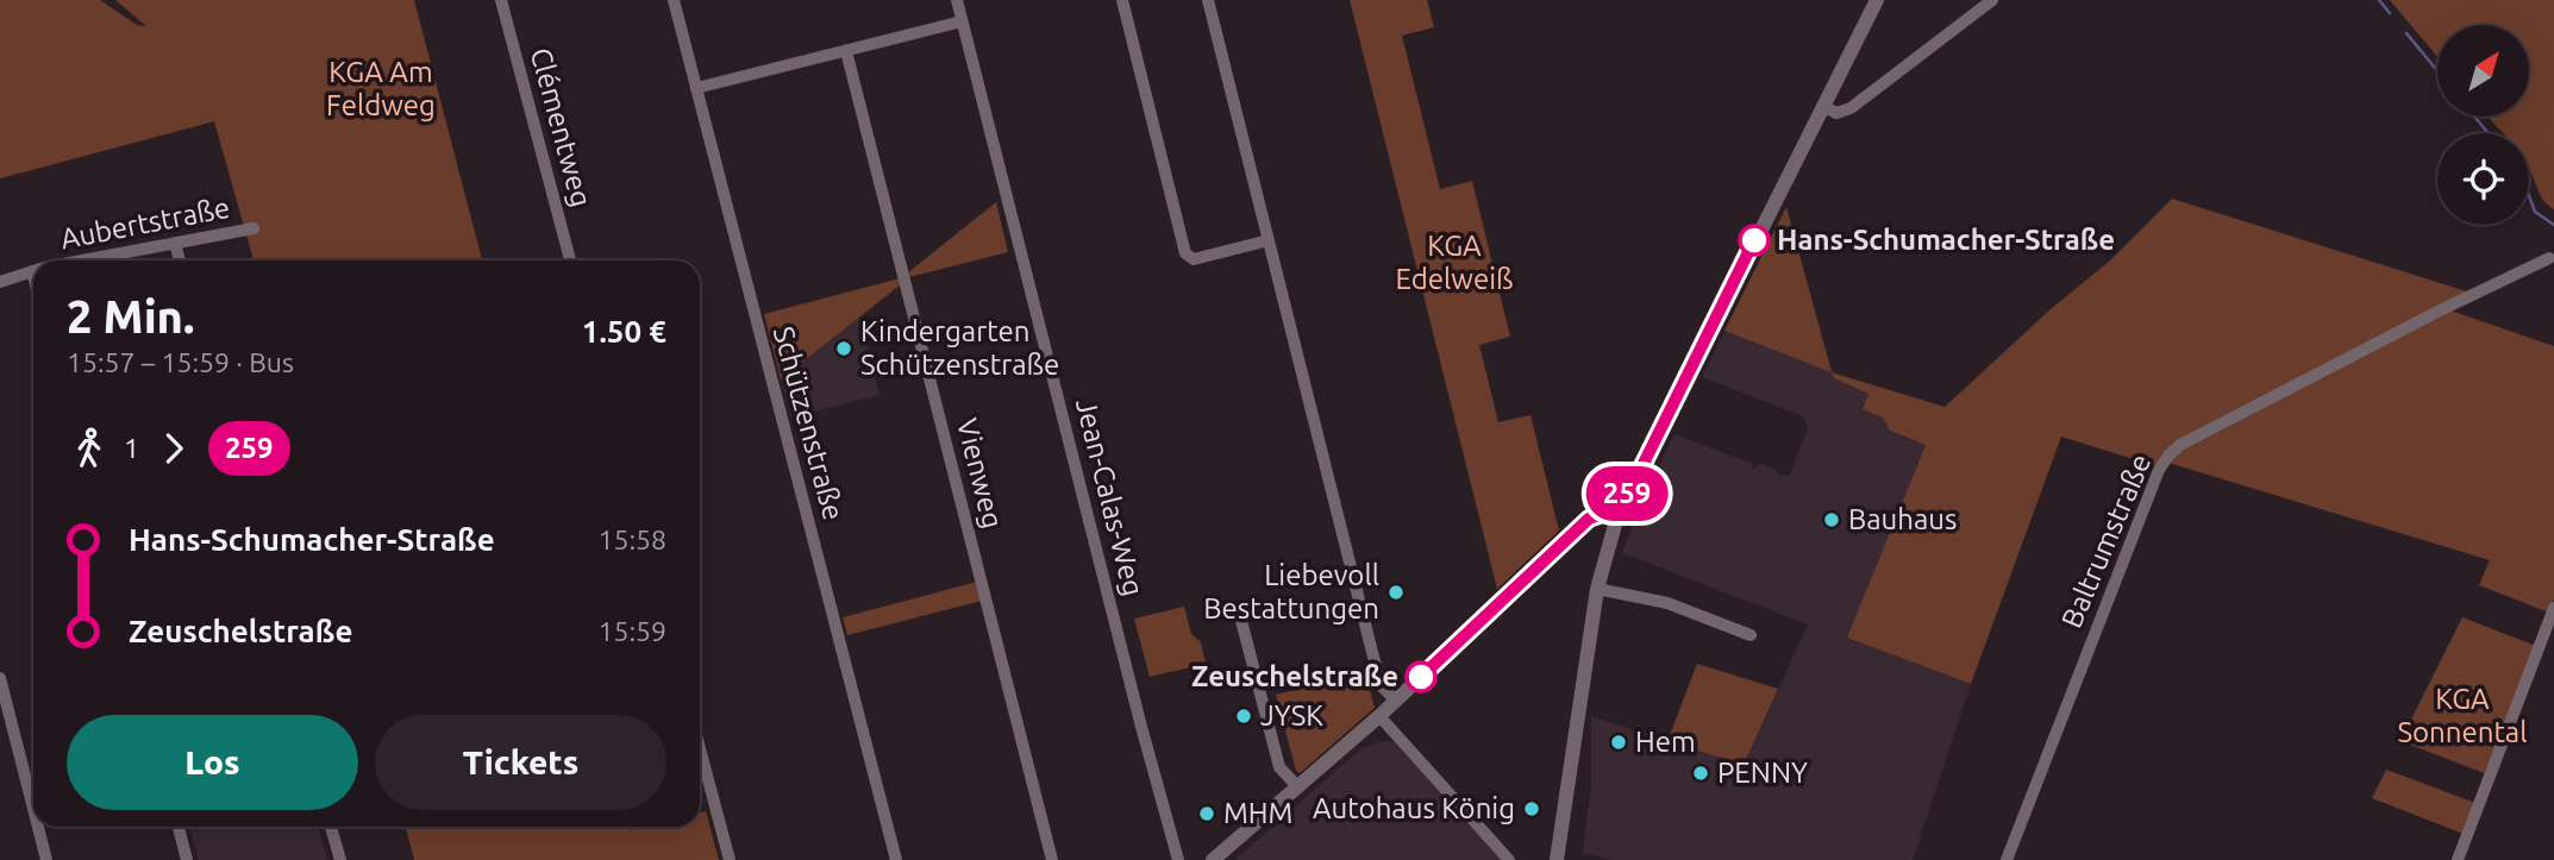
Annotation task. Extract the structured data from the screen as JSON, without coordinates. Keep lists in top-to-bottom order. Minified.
{"streets":{"street":["Clémentweg","Aubertstraße","Schützenstraße","Vienweg","Jean-Calas-Weg","Baltrumstraße"]},"parks":["KGA Am Feldweg","KGA Edelweiß","KGA Sonnental"],"places":["Hans-Schumacher-Straße","Kindergarten Schützenstraße","Bauhaus","Liebevoll Bestattungen","Zeuschelstraße","JYSK","Hem","PENNY","Autohaus König","MHM"],"lines":["bus line 259"],"north":"top right","page":{"on_map":"259","heading":["2 Min.","15:57 – 15:59 · Bus","1.50 €"],"legs":["1","259"],"list":[{"name":"Hans-Schumacher-Straße","value":"15:58"},{"name":"Zeuschelstraße","value":"15:59"}],"buttons":["Los","Tickets"]}}
